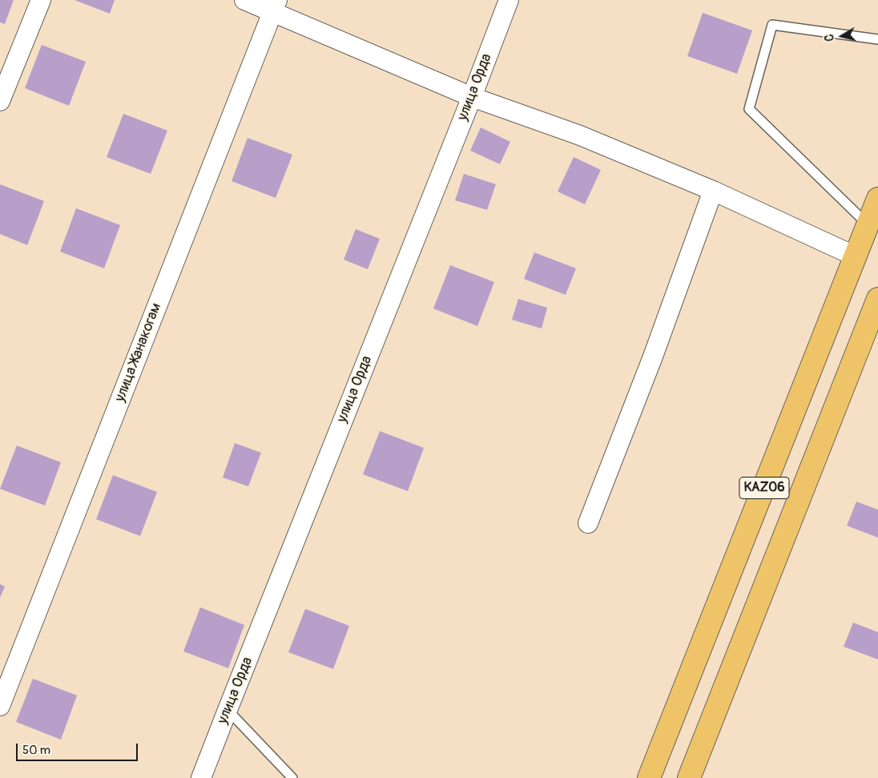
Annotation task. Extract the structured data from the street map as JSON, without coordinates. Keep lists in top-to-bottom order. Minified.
{"streets":{"highway":["KАZ06"],"street":["улица Орда","улица Жанакогам"]},"scale_bar":"50 m","north":"left"}
